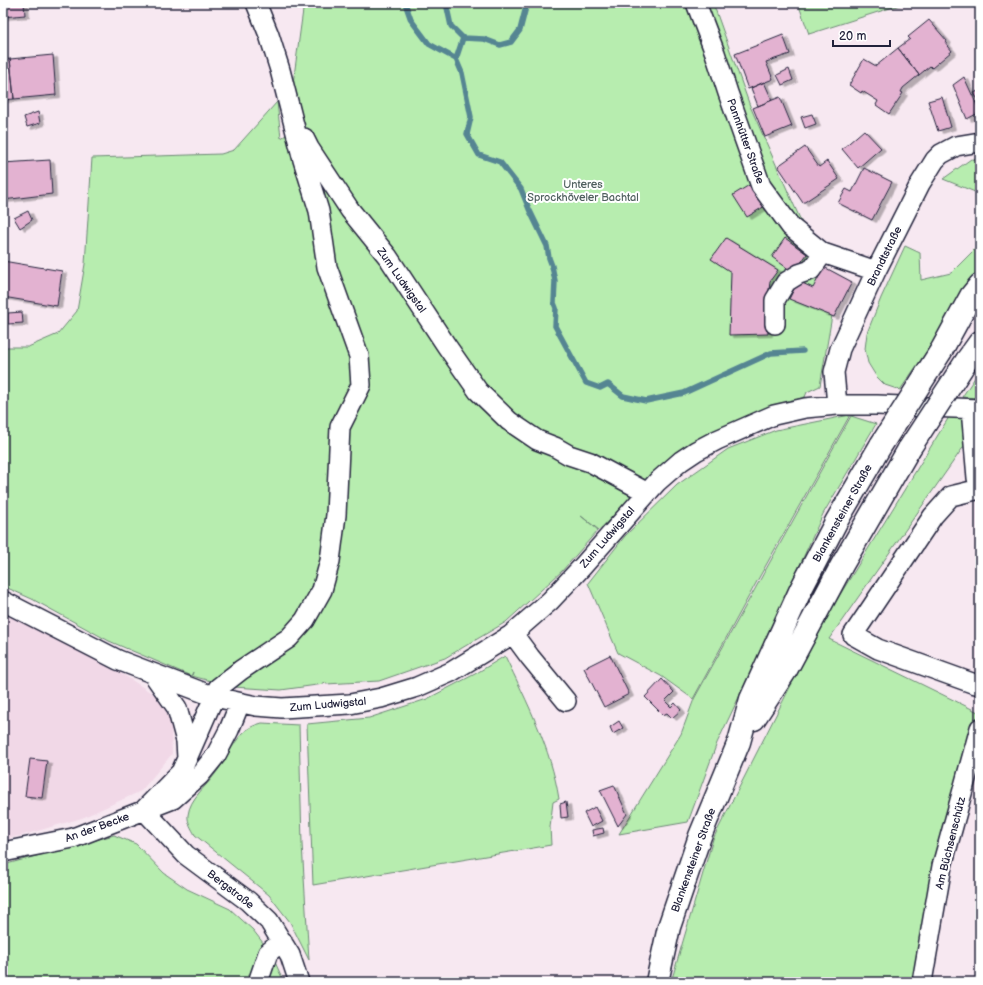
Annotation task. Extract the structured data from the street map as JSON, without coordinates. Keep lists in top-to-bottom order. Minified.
{"streets":{"main road":["Blankensteiner Straße"],"street":["Pannhütter Straße","Brandtstraße","Zum Ludwigstal","An der Becke","Am Büchsenschütz","Bergstraße"]},"crossings":[["Pannhütter Straße","Brandtstraße"],["Brandtstraße","Zum Ludwigstal"],["Zum Ludwigstal","An der Becke"],["An der Becke","Bergstraße"]],"parks":["Unteres Sprockhöveler Bachtal"],"scale_bar":"20 m"}
